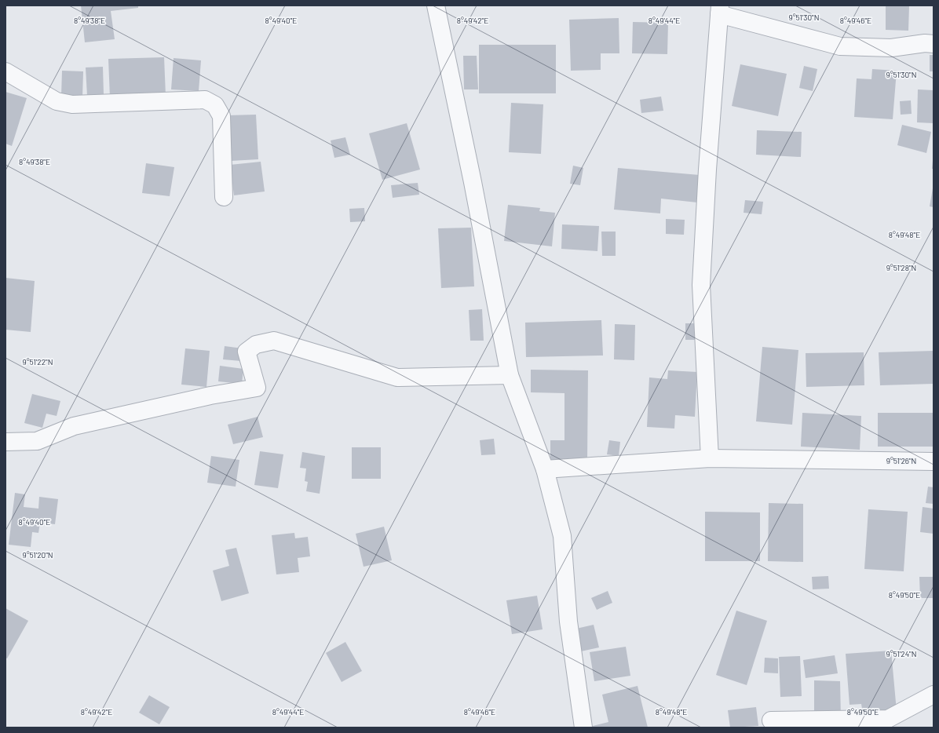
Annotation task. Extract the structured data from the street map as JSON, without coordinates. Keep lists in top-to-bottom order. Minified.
{"coordinates":["9°51'30\"N","8°49'38\"E","8°49'40\"E","8°49'42\"E","8°49'44\"E","8°49'46\"E","8°49'48\"E","9°51'28\"N","9°51'22\"N","9°51'26\"N","9°51'20\"N","8°49'50\"E","9°51'24\"N"]}
